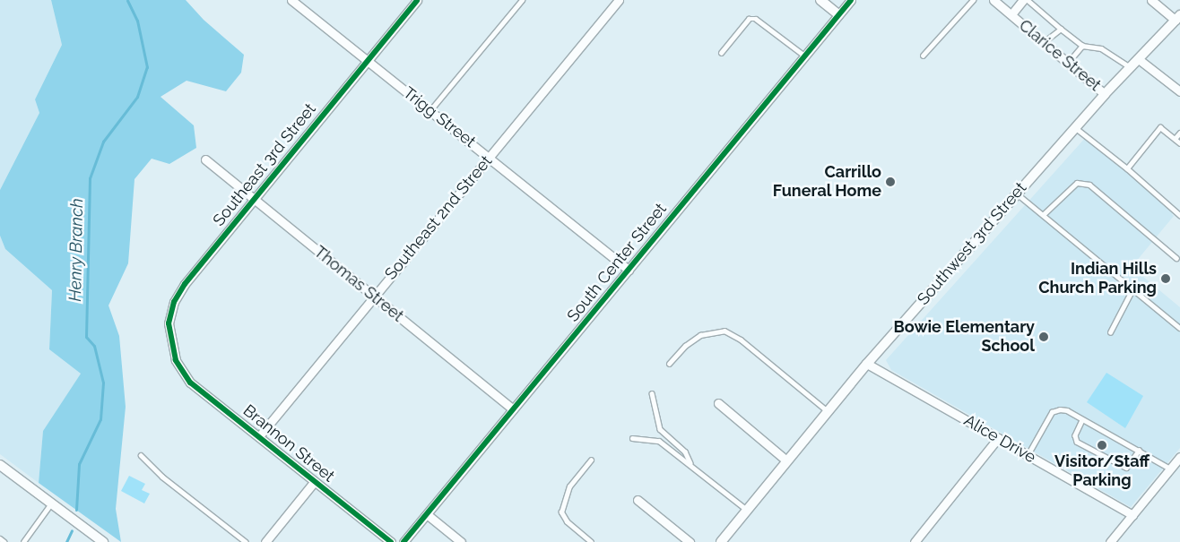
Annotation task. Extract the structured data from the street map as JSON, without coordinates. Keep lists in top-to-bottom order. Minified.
{"streets":{"street":["Clarice Street","Trigg Street","Southeast 3rd Street","Southeast 2nd Street","Southwest 3rd Street","South Center Street","Thomas Street","Alice Drive","Brannon Street"]},"crossings":[["Clarice Street","Southwest 3rd Street"],["Trigg Street","Southeast 3rd Street"],["Trigg Street","Southeast 2nd Street"],["Trigg Street","South Center Street"],["Southeast 3rd Street","Thomas Street"],["Southeast 3rd Street","Brannon Street"],["Southeast 2nd Street","Thomas Street"],["Southeast 2nd Street","Brannon Street"],["Southwest 3rd Street","Alice Drive"],["South Center Street","Thomas Street"]],"water":["Henry Branch"],"places":["Carrillo Funeral Home","Indian Hills Church Parking","Bowie Elementary School","Visitor/Staff Parking"]}
